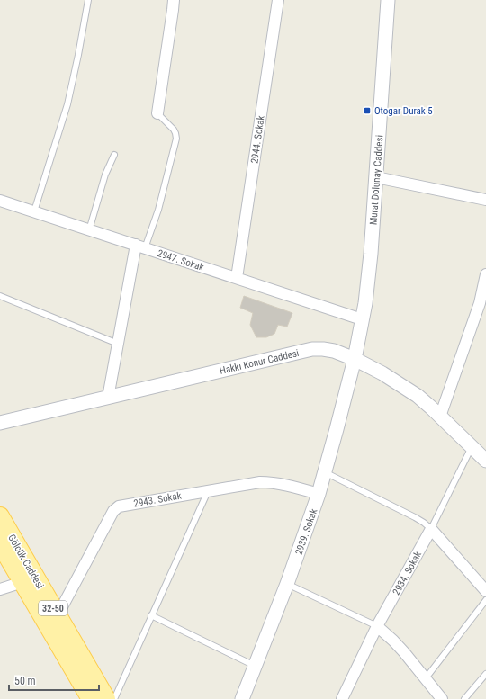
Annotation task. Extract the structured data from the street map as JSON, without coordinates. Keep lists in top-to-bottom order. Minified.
{"streets":{"main road":["Gölcük Caddesi","32-50"],"street":["2944. Sokak","Murat Dolunay Caddesi","2947. Sokak","Hakkı Konur Caddesi","2943. Sokak","2939. Sokak","2934. Sokak"]},"crossings":[["2944. Sokak","2947. Sokak"],["Murat Dolunay Caddesi","2947. Sokak"],["Murat Dolunay Caddesi","Hakkı Konur Caddesi"],["Murat Dolunay Caddesi","2939. Sokak"],["Hakkı Konur Caddesi","2939. Sokak"],["Hakkı Konur Caddesi","2934. Sokak"],["2943. Sokak","2939. Sokak"],["2943. Sokak","Gölcük Caddesi"]],"places":{"transit":["Otogar Durak 5"]},"scale_bar":"50 m"}
